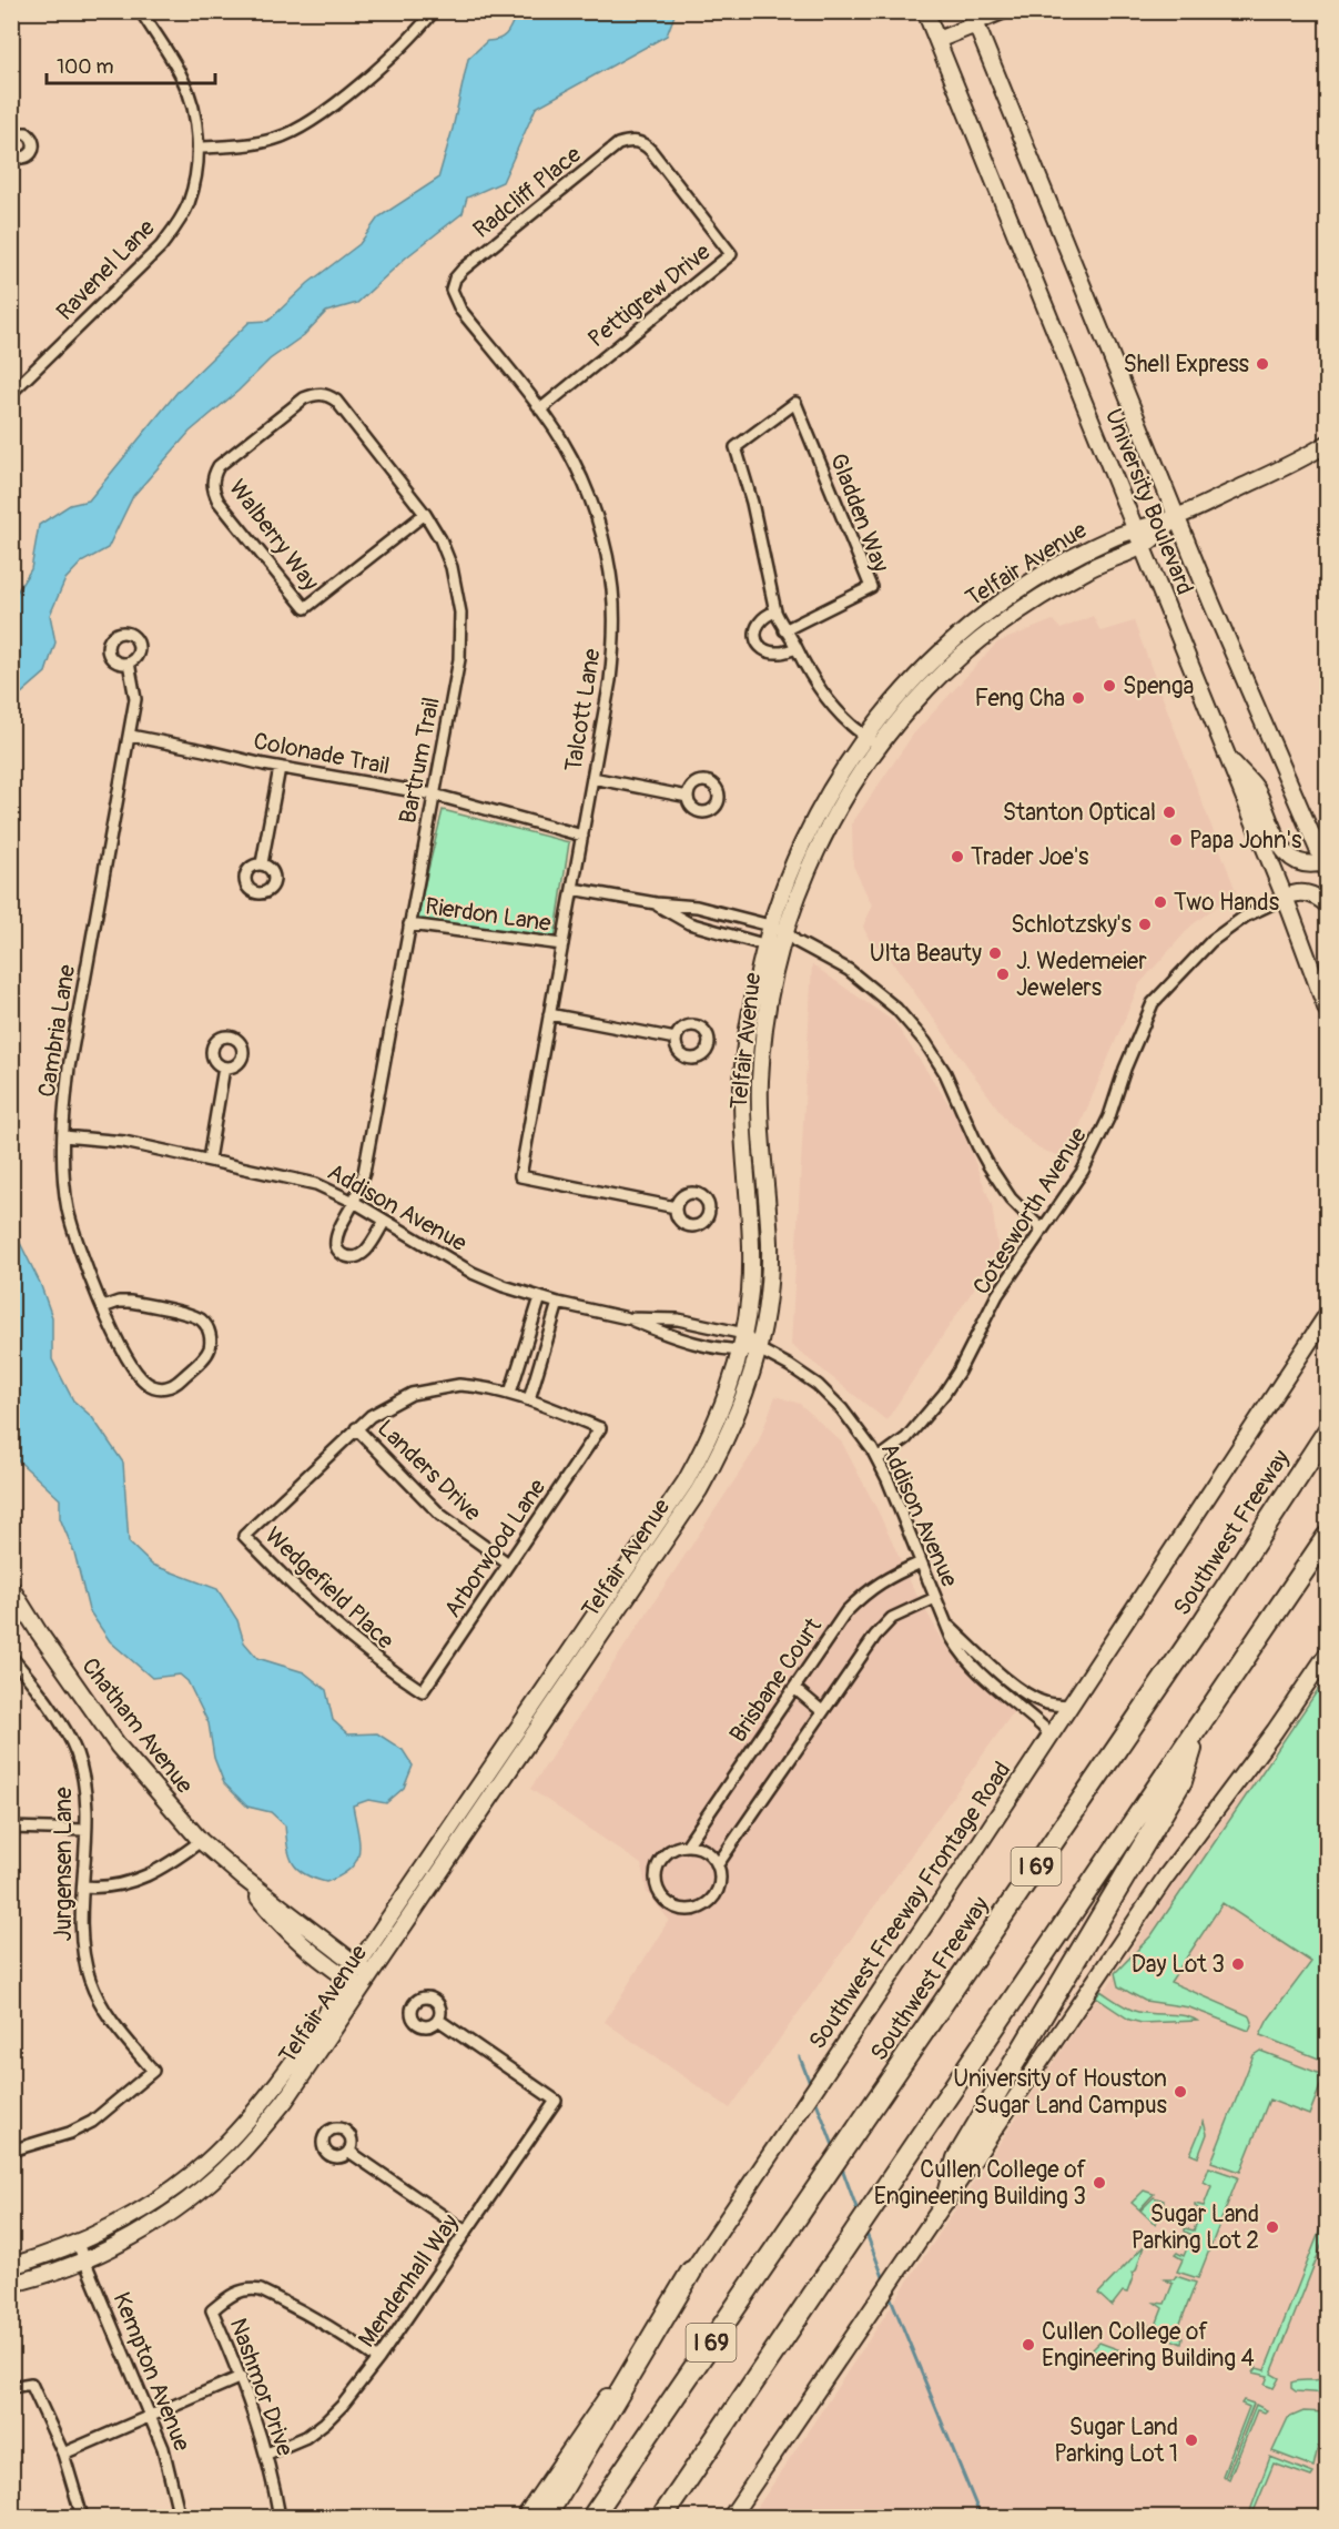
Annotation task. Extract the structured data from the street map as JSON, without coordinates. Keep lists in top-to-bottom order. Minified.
{"streets":{"highway":["Southwest Freeway","I 69"],"street":["Radcliff Place","Ravenel Lane","Pettigrew Drive","University Boulevard","Gladden Way","Walberry Way","Telfair Avenue","Talcott Lane","Colonade Trail","Bartrum Trail","Rierdon Lane","Cambria Lane","Addison Avenue","Cotesworth Avenue","Landers Drive","Arborwood Lane","Wedgefield Place","Brisbane Court","Chatham Avenue","Jurgensen Lane","Southwest Freeway Frontage Road","Mendenhall Way","Kempton Avenue","Nashmor Drive"]},"crossings":[["Radcliff Place","Pettigrew Drive"],["Radcliff Place","Talcott Lane"],["Pettigrew Drive","Talcott Lane"],["University Boulevard","Telfair Avenue"],["University Boulevard","Cotesworth Avenue"],["Walberry Way","Bartrum Trail"],["Telfair Avenue","Addison Avenue"],["Telfair Avenue","Chatham Avenue"],["Telfair Avenue","Kempton Avenue"],["Talcott Lane","Colonade Trail"],["Talcott Lane","Rierdon Lane"],["Colonade Trail","Bartrum Trail"],["Colonade Trail","Cambria Lane"],["Bartrum Trail","Rierdon Lane"],["Bartrum Trail","Addison Avenue"],["Cambria Lane","Addison Avenue"],["Addison Avenue","Cotesworth Avenue"],["Addison Avenue","Brisbane Court"],["Addison Avenue","Southwest Freeway Frontage Road"],["Landers Drive","Arborwood Lane"],["Landers Drive","Wedgefield Place"],["Arborwood Lane","Wedgefield Place"],["Mendenhall Way","Nashmor Drive"]],"places":["Shell Express","Spenga","Feng Cha","Stanton Optical","Papa John's","Trader Joe's","Two Hands","Schlotzsky's","Ulta Beauty","J. Wedemeier Jewelers","Day Lot 3","University of Houston Sugar Land Campus","Cullen College of Engineering Building 3","Sugar Land Parking Lot 2","Cullen College of Engineering Building 4","Sugar Land Parking Lot 1"],"scale_bar":"100 m"}
